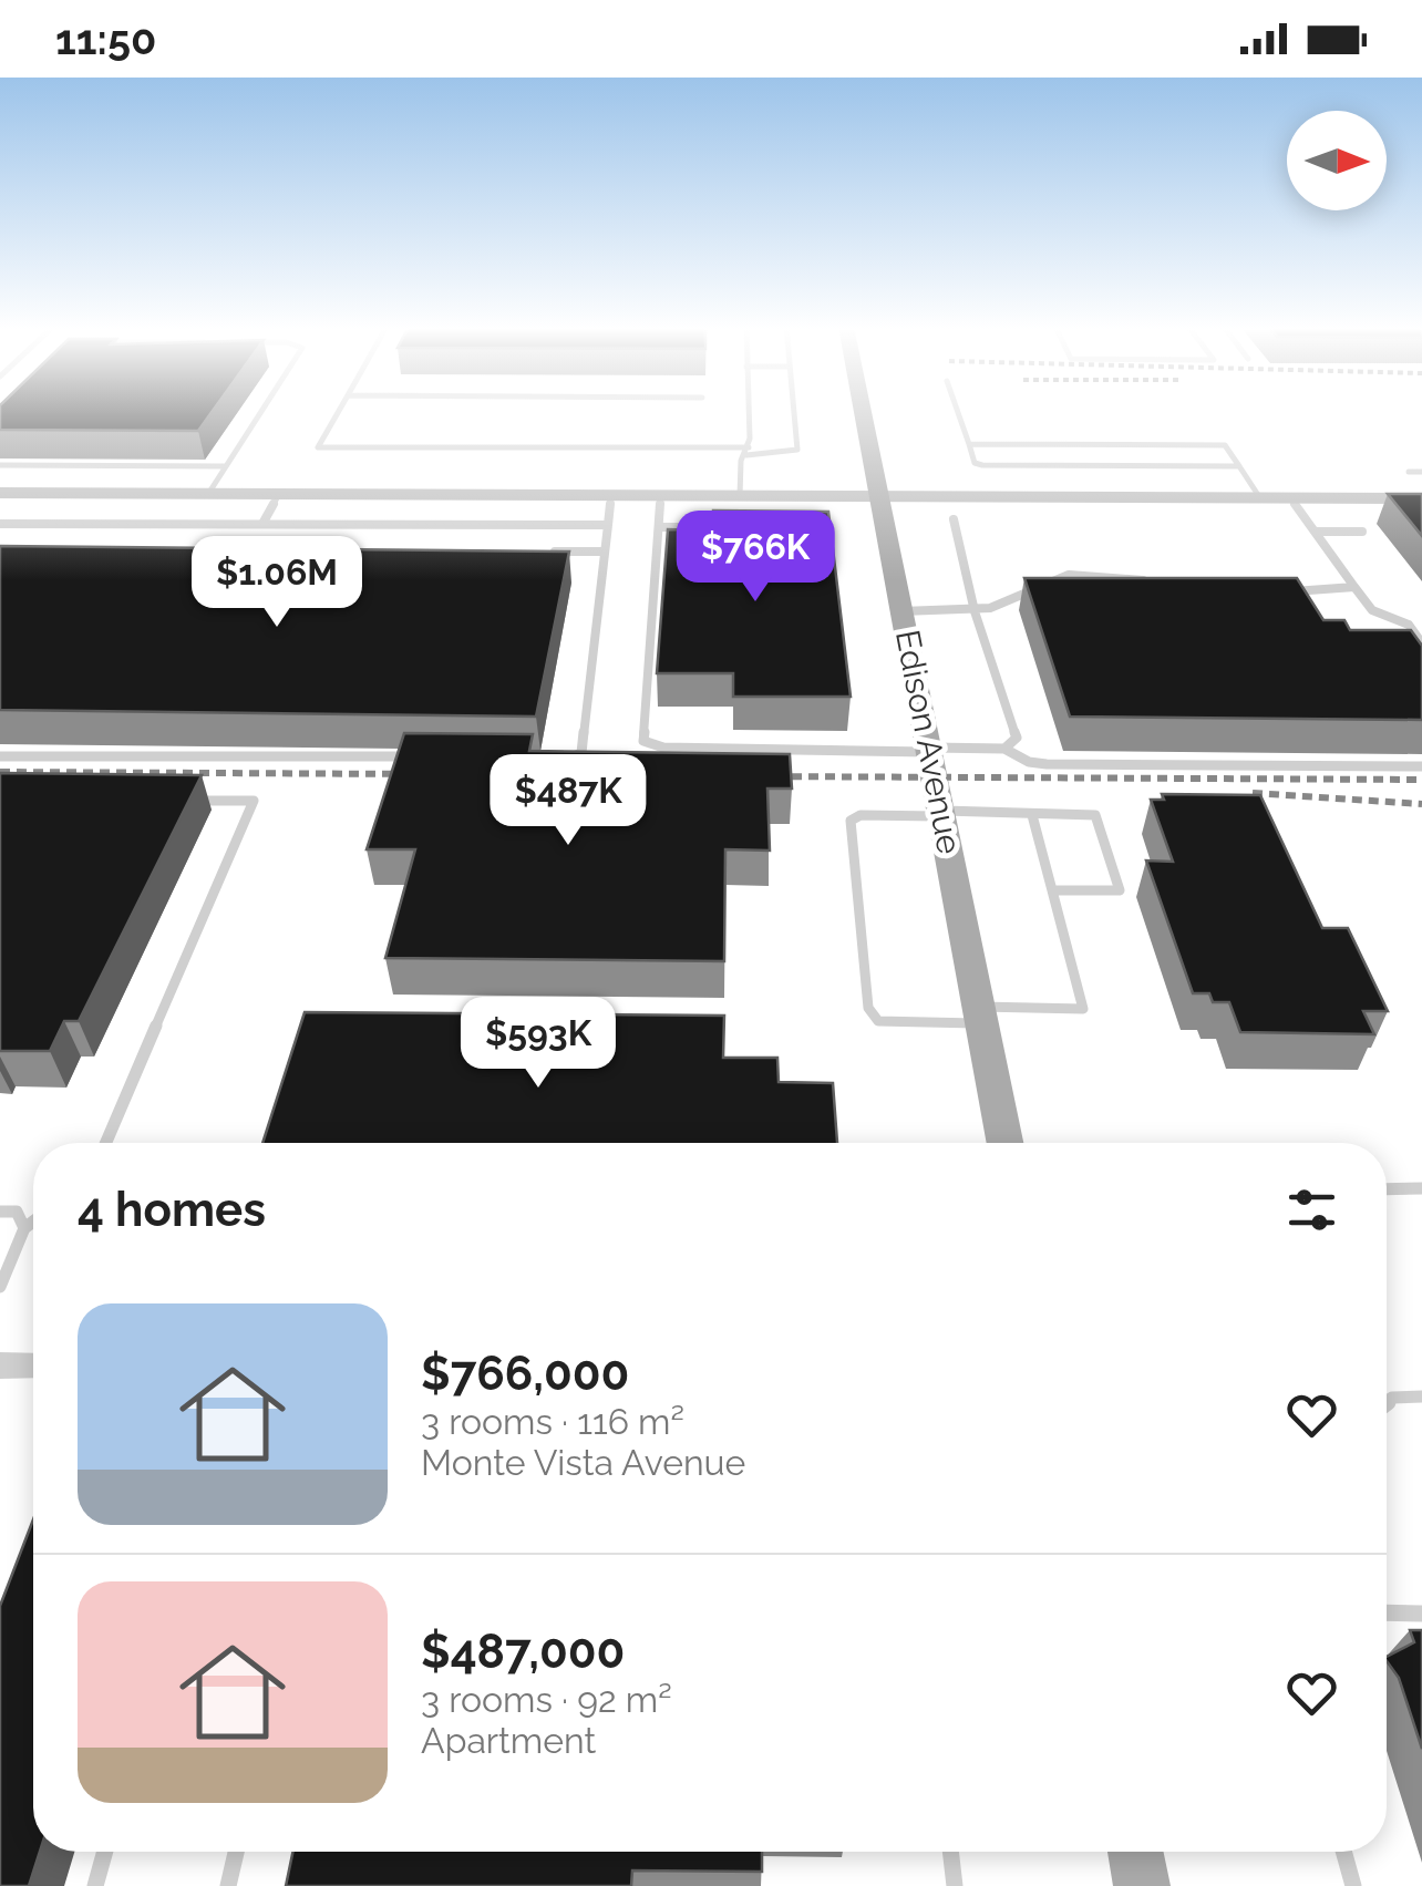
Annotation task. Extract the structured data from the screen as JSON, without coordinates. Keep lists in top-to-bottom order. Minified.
{"streets":{"main road":["Edison Avenue"]},"north":"right","page":{"status":"11:50","price":["$766K","$1.06M","$487K","$593K"],"heading":"4 homes","list":[{"name":"$766,000","note":"3 rooms · 116 m² · Monte Vista Avenue"},{"name":"$487,000","note":"3 rooms · 92 m² · Apartment"}]}}
